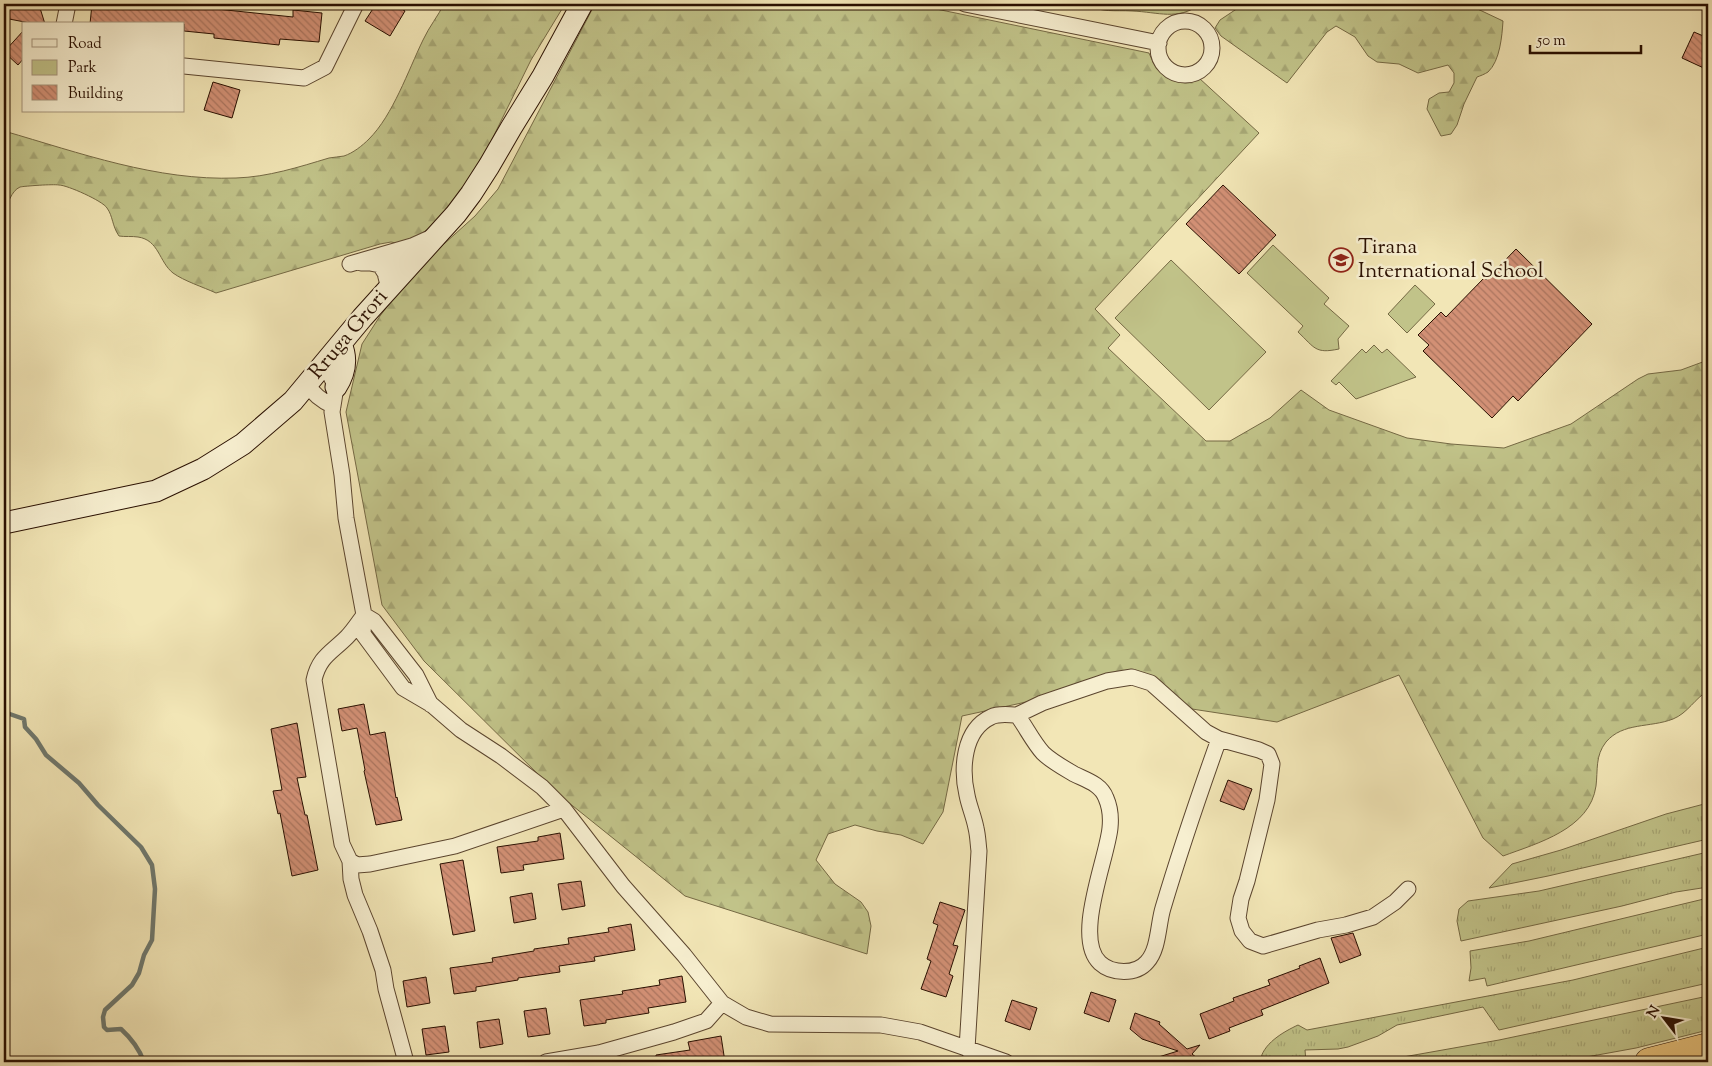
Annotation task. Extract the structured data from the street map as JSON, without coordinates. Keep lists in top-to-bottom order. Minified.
{"streets":{"main road":["Rruga Grori"]},"places":{"school or university":["Tirana International School"]},"legend":["Road","Park","Building"],"scale_bar":"50 m","north":"top left"}
